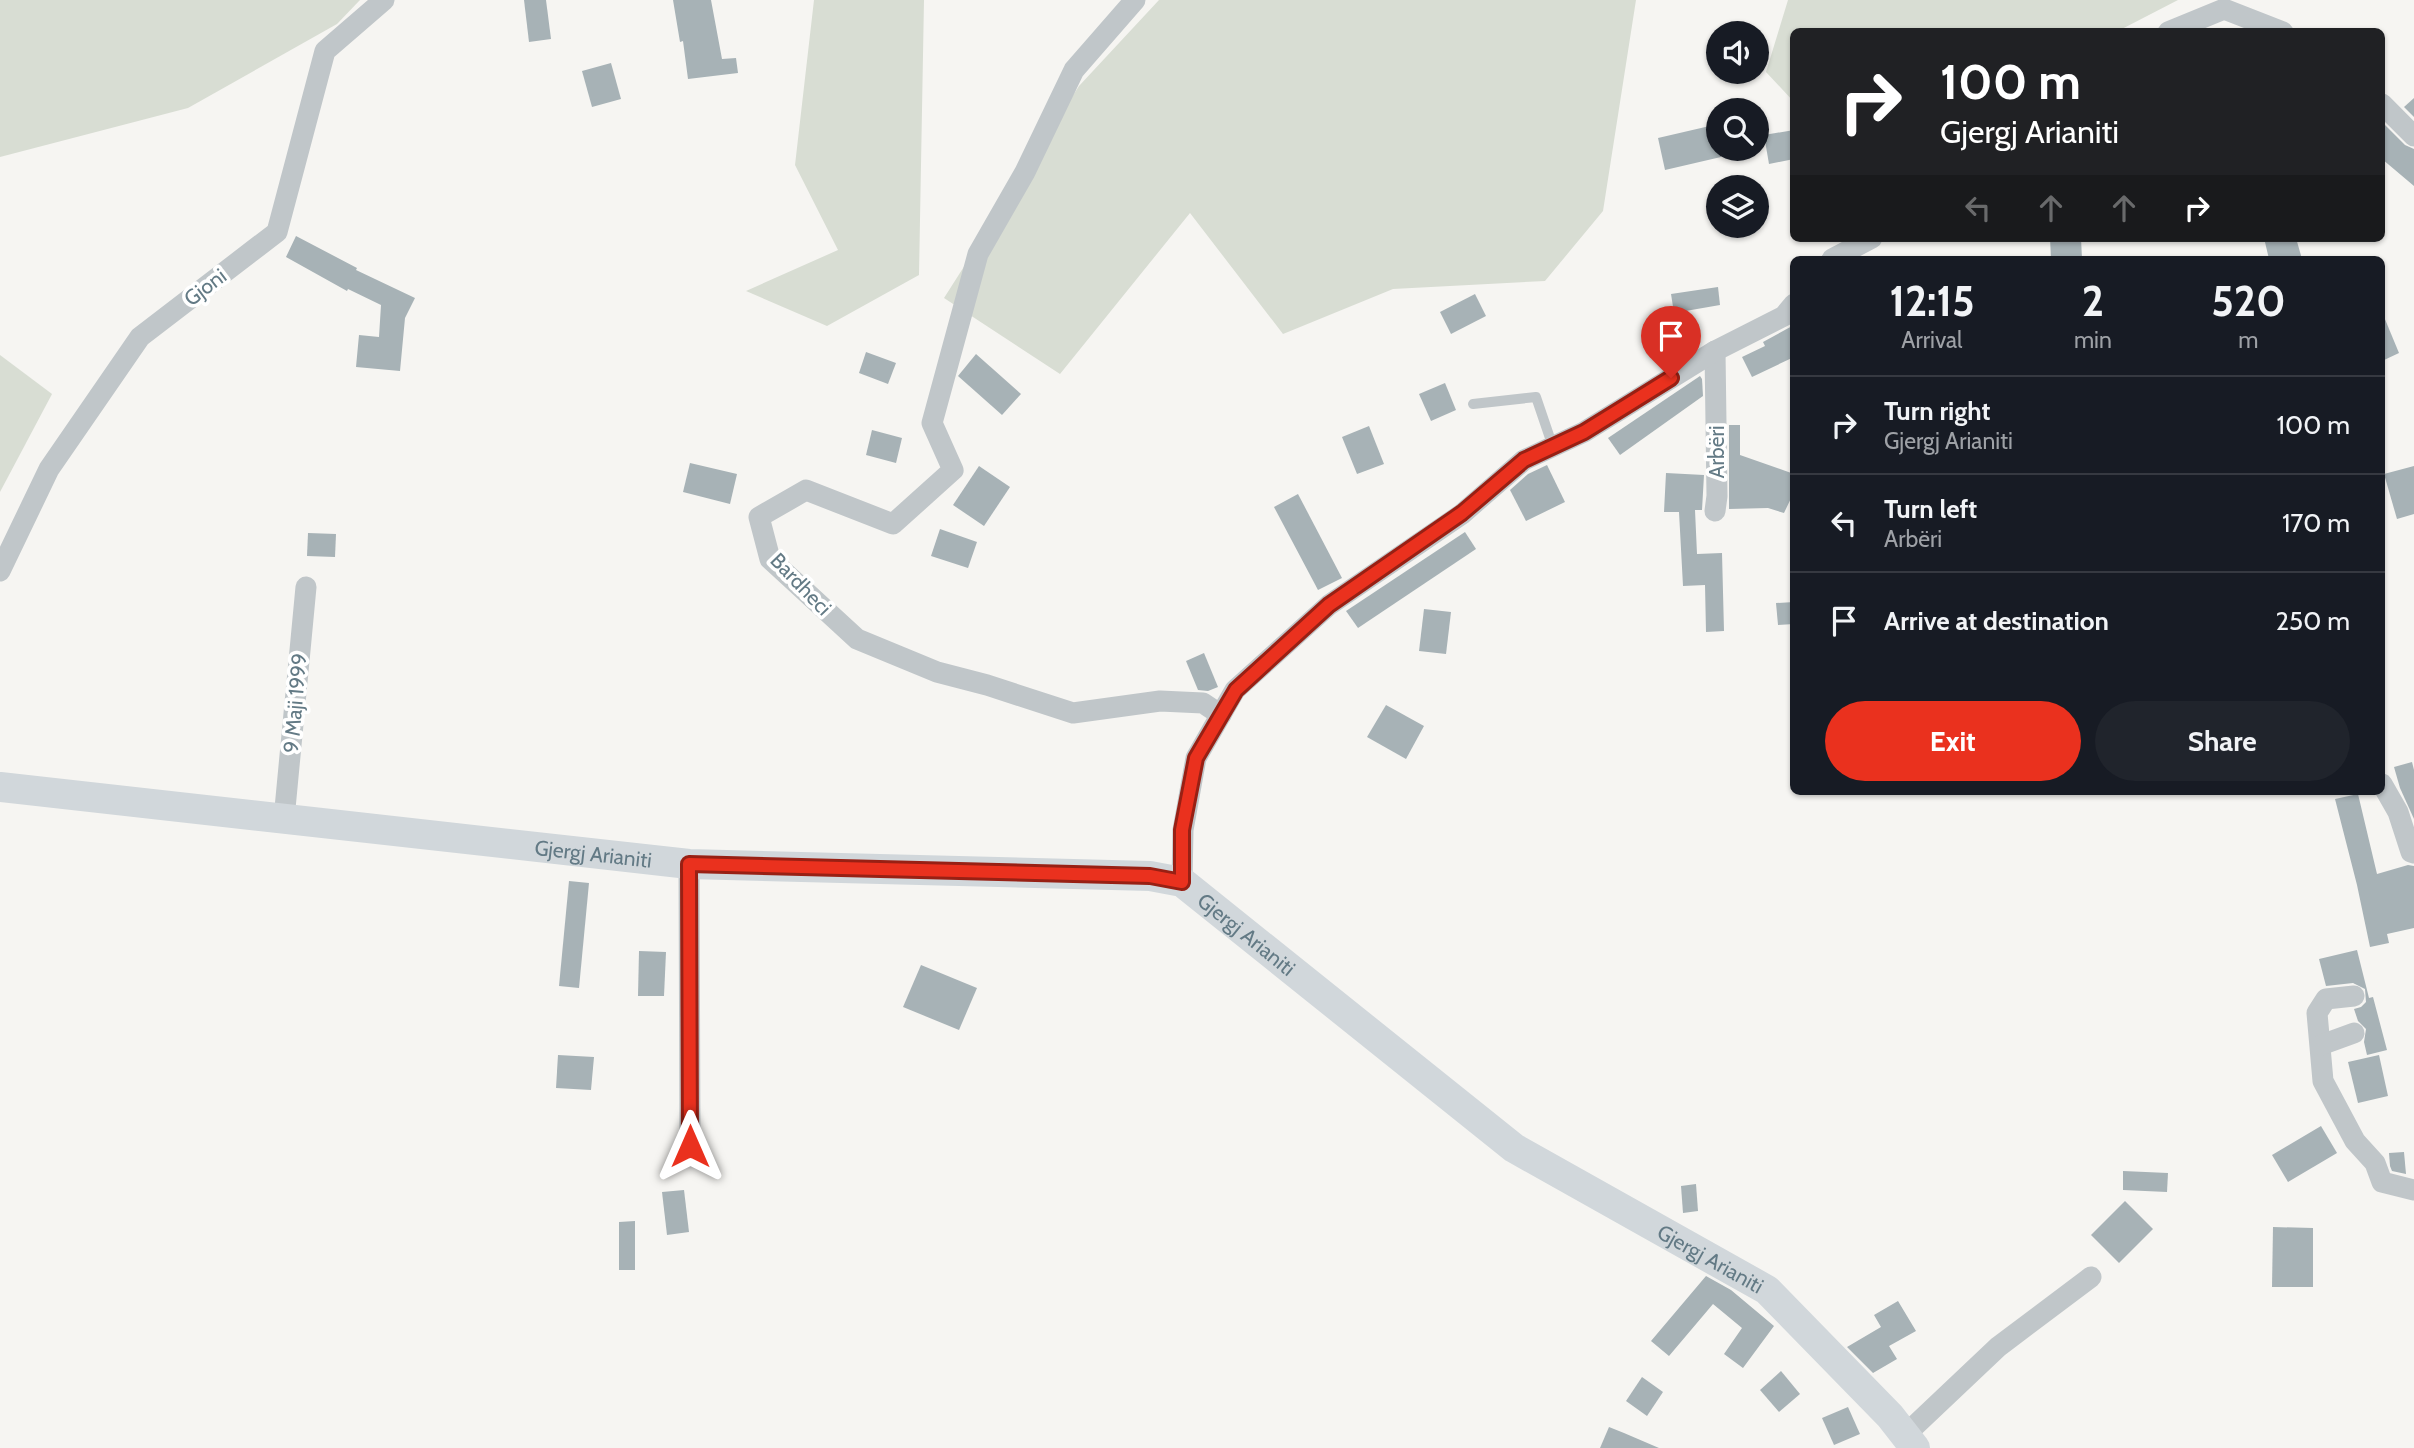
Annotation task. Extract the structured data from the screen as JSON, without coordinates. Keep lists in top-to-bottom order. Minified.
{"streets":{"main road":["Gjergj Arianiti"],"street":["Gjoni","Arbëri","Bardheci","9 Maji 1999"]},"crossings":[["9 Maji 1999","Gjergj Arianiti"]],"page":{"turn":["100 m","Gjergj Arianiti"],"eta":["12:15","Arrival","2","min","520","m"],"list":[{"name":"Turn right","note":"Gjergj Arianiti","value":"100 m"},{"name":"Turn left","note":"Arbëri","value":"170 m"},{"name":"Arrive at destination","value":"250 m"}],"buttons":["Exit","Share"]}}
